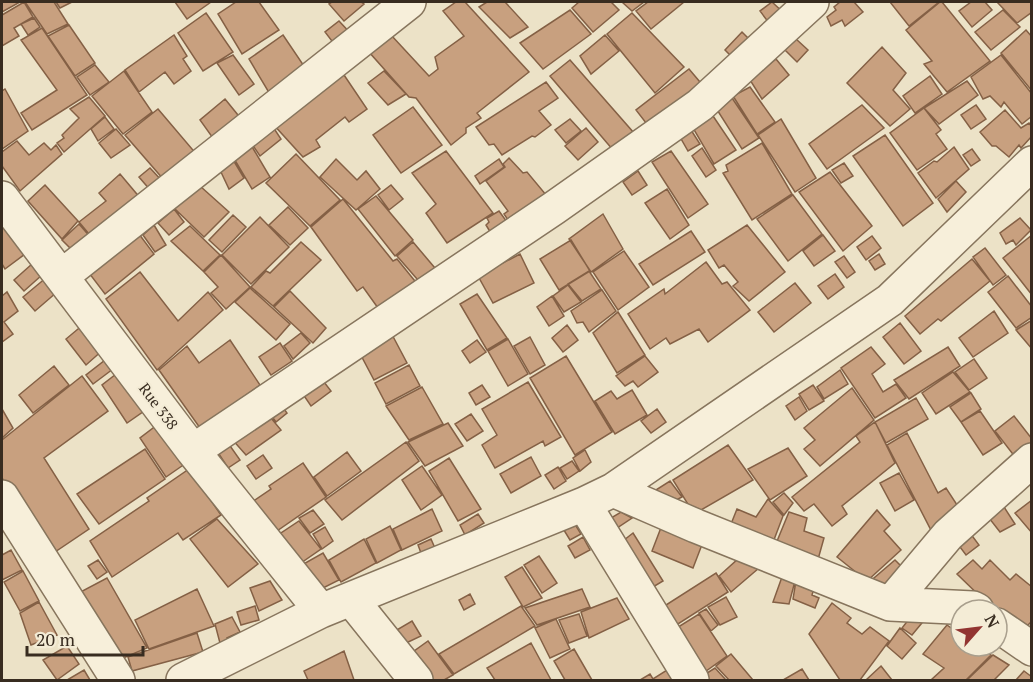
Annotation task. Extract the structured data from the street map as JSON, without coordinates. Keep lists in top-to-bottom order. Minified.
{"streets":{"street":["Rue 338"]},"scale_bar":"20 m","north":"top right"}
